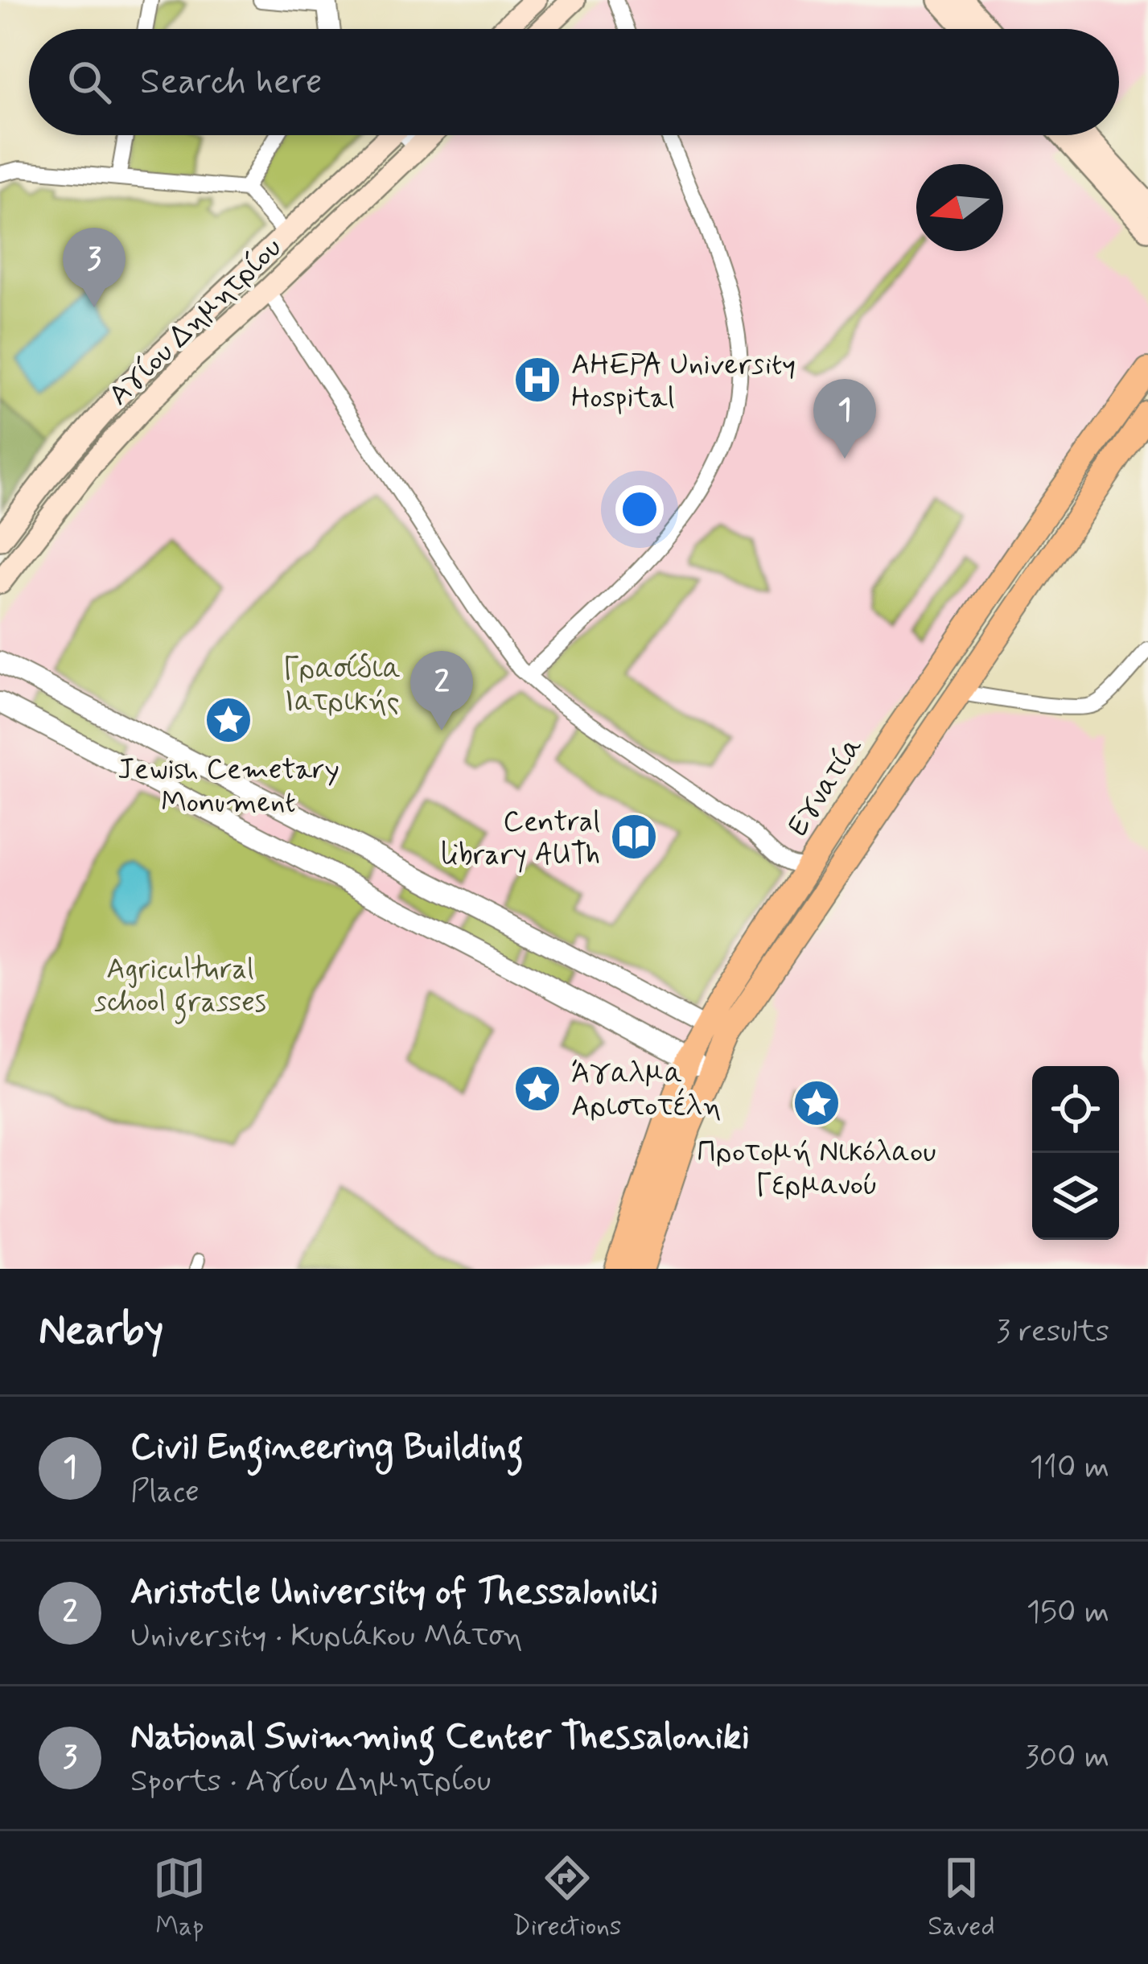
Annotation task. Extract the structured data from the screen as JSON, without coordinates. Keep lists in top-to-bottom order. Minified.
{"streets":{"main road":["Αγίου Δημητρίου","Εγνατία"]},"parks":["Γρασίδια Ιατρικής","Agricultural school grasses"],"places":{"hospital":["AHEPA University Hospital"],"place":["Jewish Cemetary Monument","Άγαλμα Αριστοτέλη","Προτομή Νικόλαου Γερμανού"],"library":["Central library AUTh"]},"north":"left","page":{"search":"Search here","pins":["3","1","2"],"heading":["Nearby","3 results"],"list":[{"mark":"1","name":"Civil Engineering Building","note":"Place","value":"110 m"},{"mark":"2","name":"Aristotle University of Thessaloniki","note":"University · Κυριάκου Μάτση","value":"150 m"},{"mark":"3","name":"National Swimming Center Thessaloniki","note":"Sports · Αγίου Δημητρίου","value":"300 m"}],"nav":["Map","Directions","Saved"]}}
